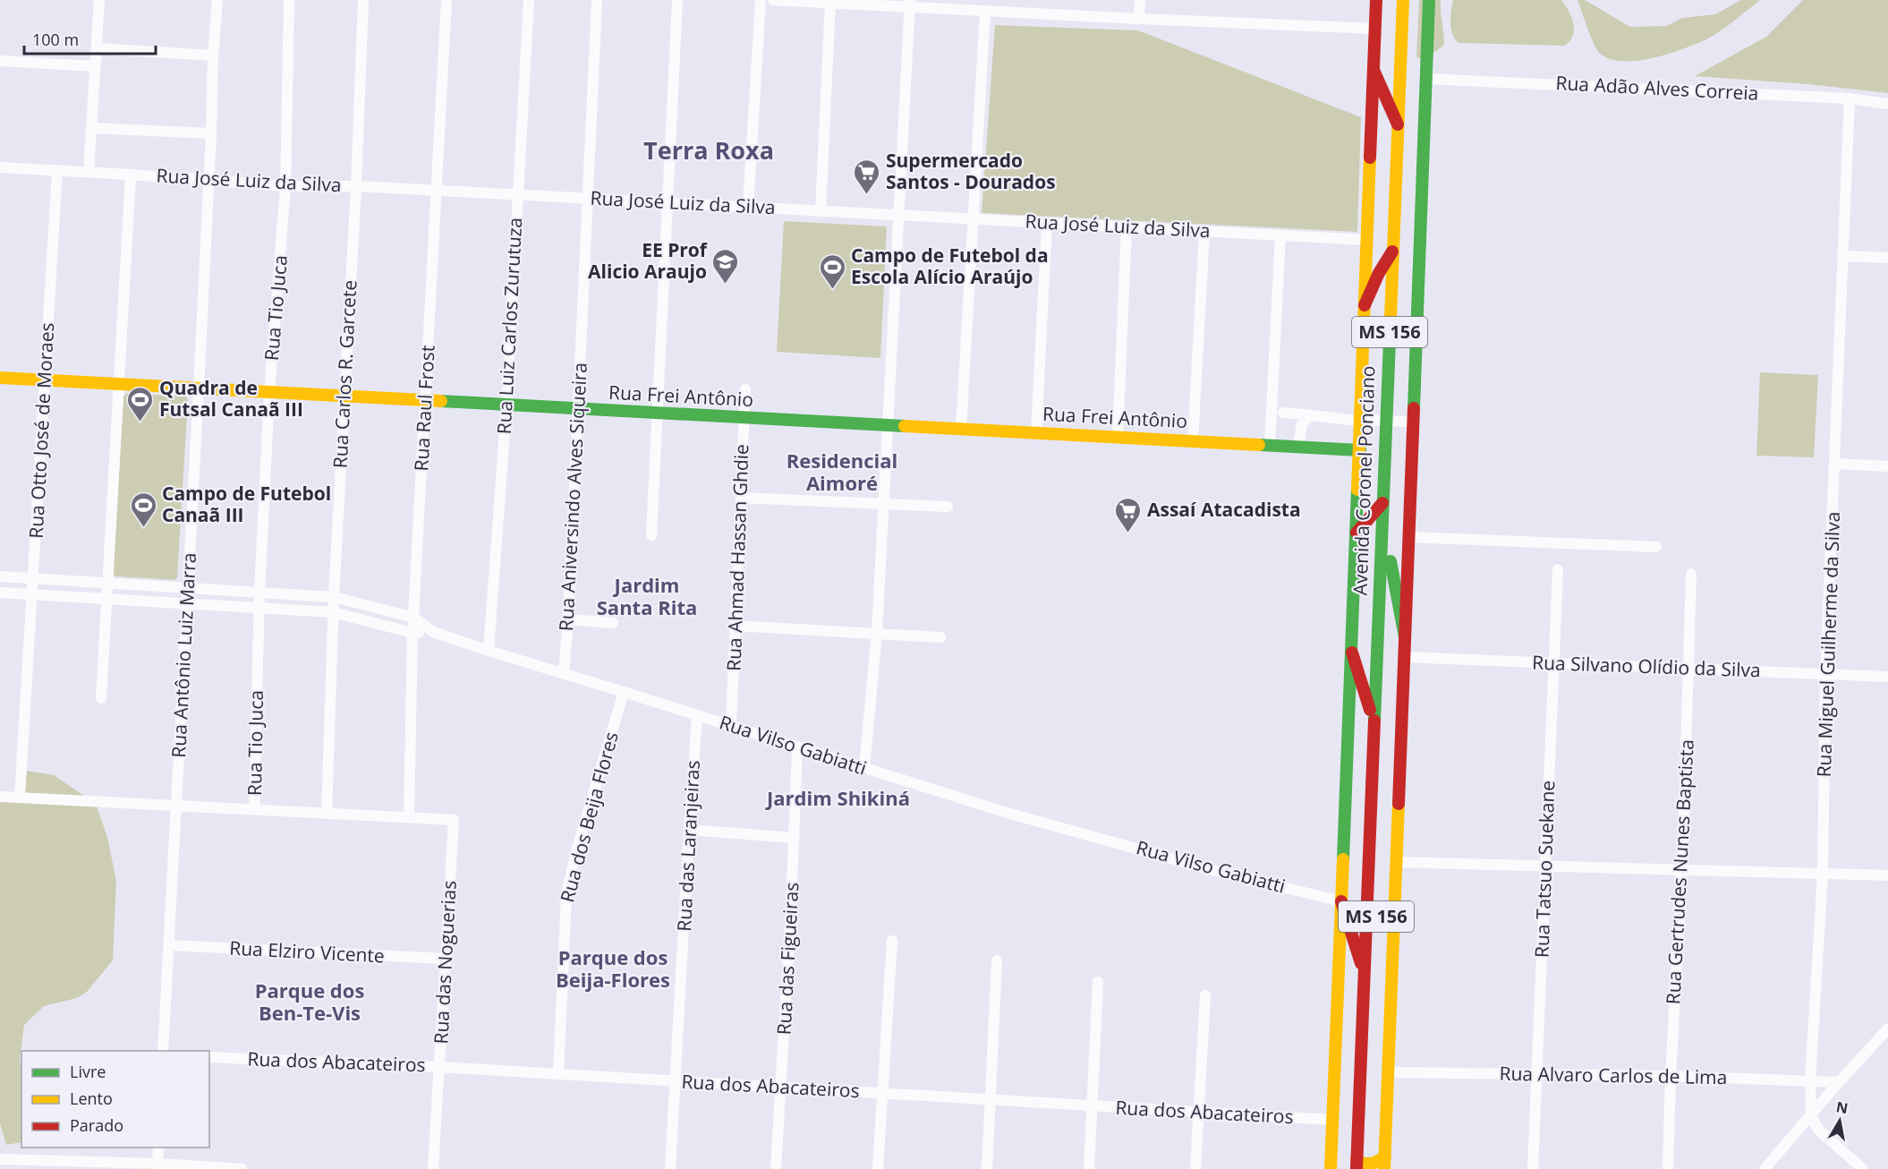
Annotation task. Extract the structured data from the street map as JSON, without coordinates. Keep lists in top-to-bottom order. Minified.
{"streets":{"main road":["MS 156","Rua Frei Antônio","Avenida Coronel Ponciano"],"street":["Rua Adão Alves Correia","Rua José Luiz da Silva","Rua Tio Juca","Rua Luiz Carlos Zurutuza","Rua Carlos R. Garcete","Rua Raul Frost","Rua Otto José de Moraes","Rua Aniversindo Alves Siqueira","Rua Ahmad Hassan Ghdie","Rua Miguel Guilherme da Silva","Rua Antônio Luiz Marra","Rua Silvano Olídio da Silva","Rua Vilso Gabiatti","Rua dos Beija Flores","Rua das Laranjeiras","Rua Tatsuo Suekane","Rua Gertrudes Nunes Baptista","Rua Elziro Vicente","Rua das Figueiras","Rua das Noguerias","Rua dos Abacateiros","Rua Alvaro Carlos de Lima"]},"crossings":[["Rua Adão Alves Correia","Rua Miguel Guilherme da Silva"],["Rua José Luiz da Silva","Rua Tio Juca"],["Rua José Luiz da Silva","Rua Luiz Carlos Zurutuza"],["Rua José Luiz da Silva","Rua Carlos R. Garcete"],["Rua José Luiz da Silva","Rua Raul Frost"],["Rua José Luiz da Silva","Rua Otto José de Moraes"],["Rua José Luiz da Silva","Rua Aniversindo Alves Siqueira"],["Rua José Luiz da Silva","Rua Antônio Luiz Marra"],["Rua Tio Juca","Rua Frei Antônio"],["Rua Tio Juca","Rua Vilso Gabiatti"],["Rua Luiz Carlos Zurutuza","Rua Frei Antônio"],["Rua Luiz Carlos Zurutuza","Rua Vilso Gabiatti"],["MS 156","Avenida Coronel Ponciano"],["MS 156","Rua Vilso Gabiatti"],["MS 156","Rua dos Abacateiros"],["Rua Carlos R. Garcete","Rua Frei Antônio"],["Rua Carlos R. Garcete","Rua Vilso Gabiatti"],["Rua Frei Antônio","Rua Raul Frost"],["Rua Frei Antônio","Rua Otto José de Moraes"],["Rua Frei Antônio","Rua Aniversindo Alves Siqueira"],["Rua Frei Antônio","Rua Ahmad Hassan Ghdie"],["Rua Frei Antônio","Rua Antônio Luiz Marra"],["Rua Raul Frost","Rua Vilso Gabiatti"],["Rua Raul Frost","Rua das Noguerias"],["Rua Otto José de Moraes","Rua Vilso Gabiatti"],["Rua Aniversindo Alves Siqueira","Rua Vilso Gabiatti"],["Rua Ahmad Hassan Ghdie","Rua Vilso Gabiatti"],["Rua Miguel Guilherme da Silva","Rua Silvano Olídio da Silva"],["Rua Miguel Guilherme da Silva","Rua Alvaro Carlos de Lima"],["Rua Antônio Luiz Marra","Rua Vilso Gabiatti"],["Rua Antônio Luiz Marra","Rua Elziro Vicente"],["Rua Silvano Olídio da Silva","Rua Tatsuo Suekane"],["Rua Silvano Olídio da Silva","Rua Gertrudes Nunes Baptista"],["Rua Vilso Gabiatti","Rua dos Beija Flores"],["Rua Vilso Gabiatti","Rua das Laranjeiras"],["Rua Vilso Gabiatti","Rua das Figueiras"],["Rua dos Beija Flores","Rua dos Abacateiros"],["Rua das Laranjeiras","Rua dos Abacateiros"],["Rua Tatsuo Suekane","Rua Alvaro Carlos de Lima"],["Rua Gertrudes Nunes Baptista","Rua Alvaro Carlos de Lima"],["Rua Elziro Vicente","Rua das Noguerias"],["Rua das Figueiras","Rua dos Abacateiros"],["Rua das Noguerias","Rua dos Abacateiros"]],"districts":["Terra Roxa","Residencial Aimoré","Jardim Santa Rita","Jardim Shikiná","Parque dos Beija-Flores","Parque dos Ben-Te-Vis"],"places":{"supermarket":["Supermercado Santos - Dourados","Assaí Atacadista"],"school or university":["EE Prof Alicio Araujo"],"sports":["Campo de Futebol da Escola Alício Araújo","Quadra de Futsal Canaã III","Campo de Futebol Canaã III"]},"legend":["Livre","Lento","Parado"],"scale_bar":"100 m","north":"top"}
